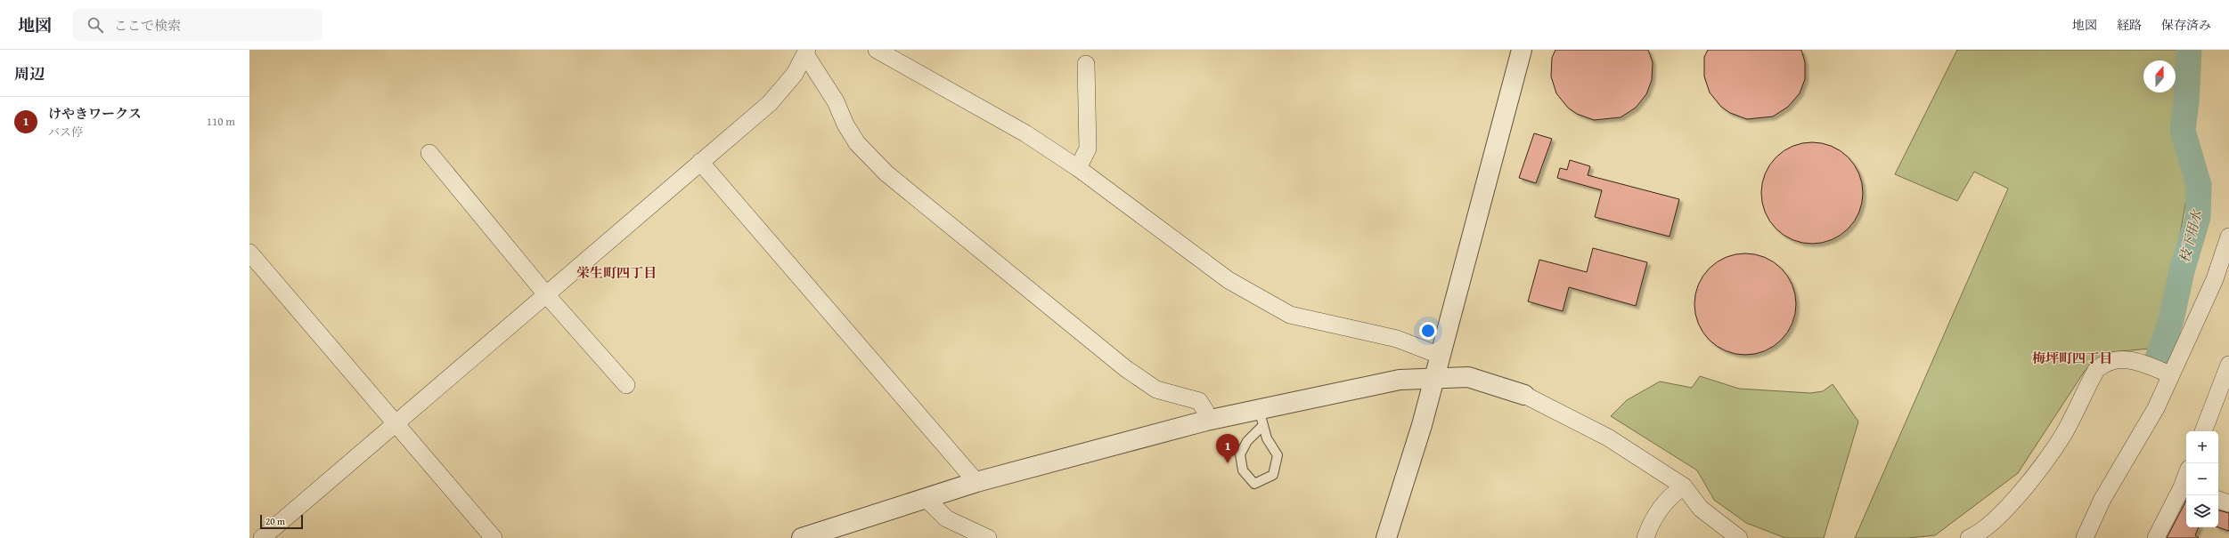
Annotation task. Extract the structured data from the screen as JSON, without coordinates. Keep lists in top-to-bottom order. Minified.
{"districts":["栄生町四丁目","梅坪町四丁目"],"water":["枝下用水"],"scale_bar":"20 m","north":"top","page":{"header":"地図","search":"ここで検索","nav":["地図","経路","保存済み"],"heading":"周辺","list":[{"mark":"1","name":"けやきワークス","note":"バス停","value":"110 m"}],"map_buttons":["+","−"],"pins":"1","scale":"20 m"}}
